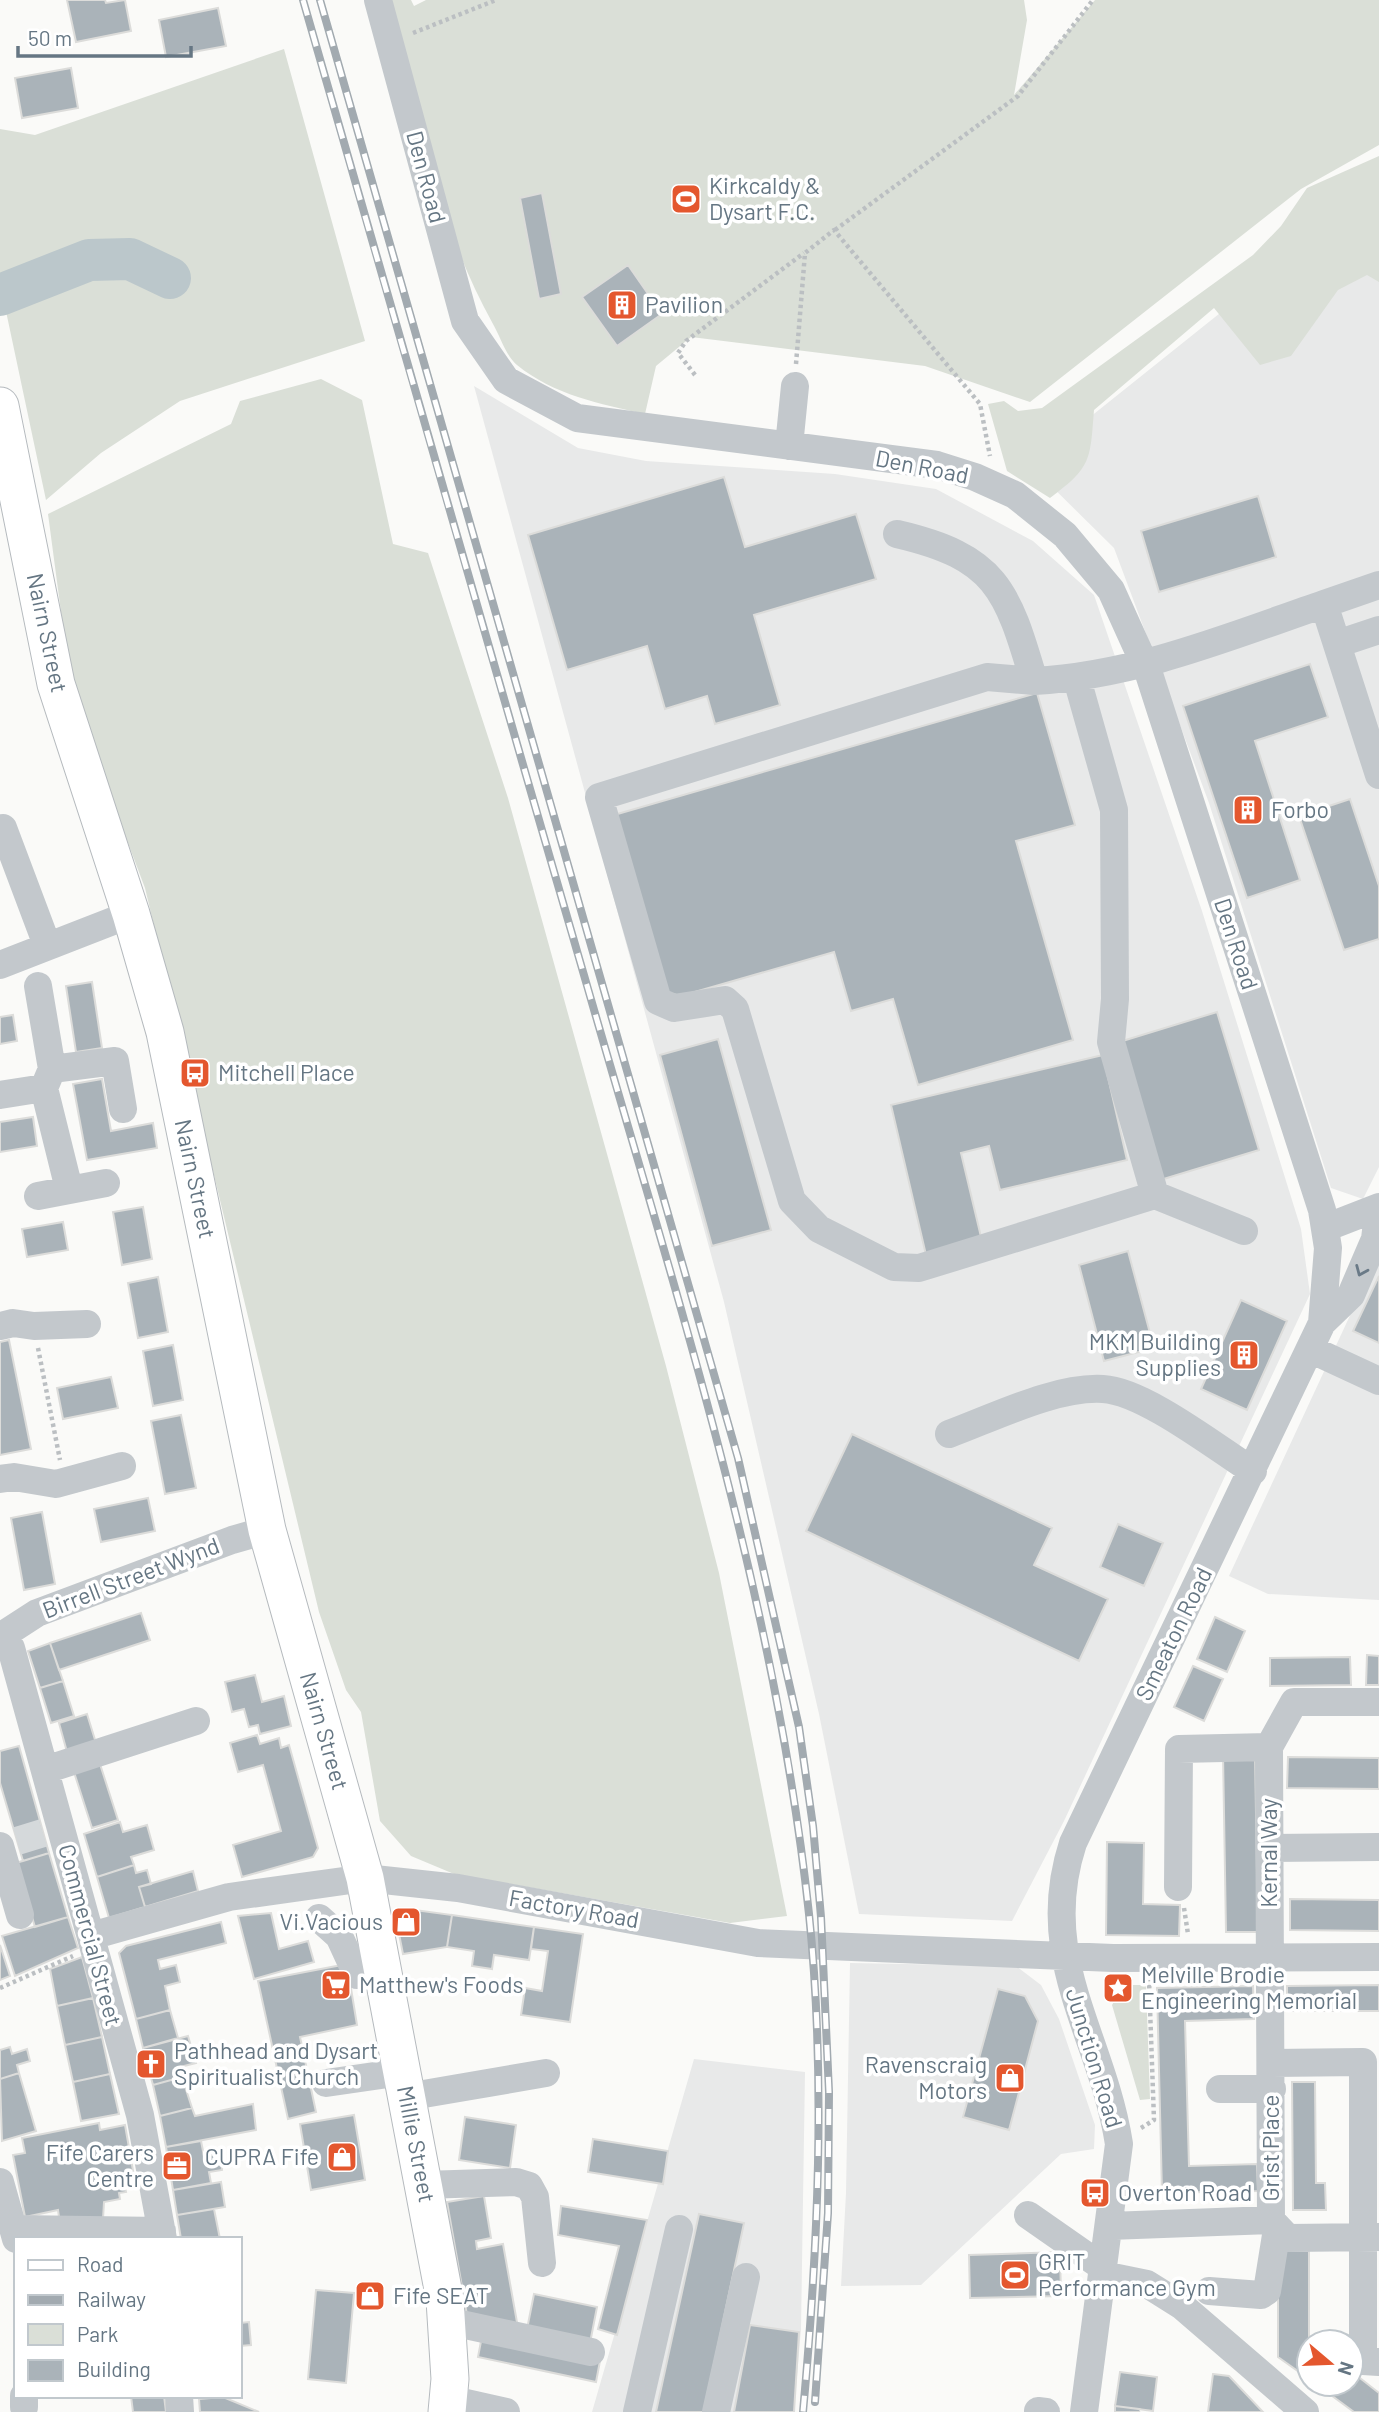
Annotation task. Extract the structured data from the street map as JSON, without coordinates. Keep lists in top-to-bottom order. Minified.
{"streets":{"main road":["Nairn Street","Millie Street"],"street":["Den Road","Birrell Street Wynd","Smeaton Road","Kernal Way","Factory Road","Commercial Street","Junction Road","Grist Place"]},"crossings":[["Den Road","Smeaton Road"],["Nairn Street","Birrell Street Wynd"],["Nairn Street","Factory Road"],["Nairn Street","Millie Street"],["Birrell Street Wynd","Commercial Street"],["Smeaton Road","Factory Road"],["Smeaton Road","Junction Road"],["Kernal Way","Factory Road"],["Kernal Way","Grist Place"],["Factory Road","Commercial Street"],["Factory Road","Junction Road"],["Factory Road","Millie Street"],["Factory Road","Grist Place"]],"places":{"sports":["Kirkcaldy & Dysart F.C.","GRIT Performance Gym"],"building":["Pavilion","Forbo","MKM Building Supplies"],"bus stop":["Mitchell Place","Overton Road"],"shop":["Vi.Vacious","Ravenscraig Motors","CUPRA Fife","Fife SEAT"],"supermarket":["Matthew's Foods"],"place":["Melville Brodie Engineering Memorial"],"church":["Pathhead and Dysart Spiritualist Church"],"office":["Fife Carers Centre"]},"legend":["Road","Railway","Park","Building"],"scale_bar":"50 m","north":"right"}
